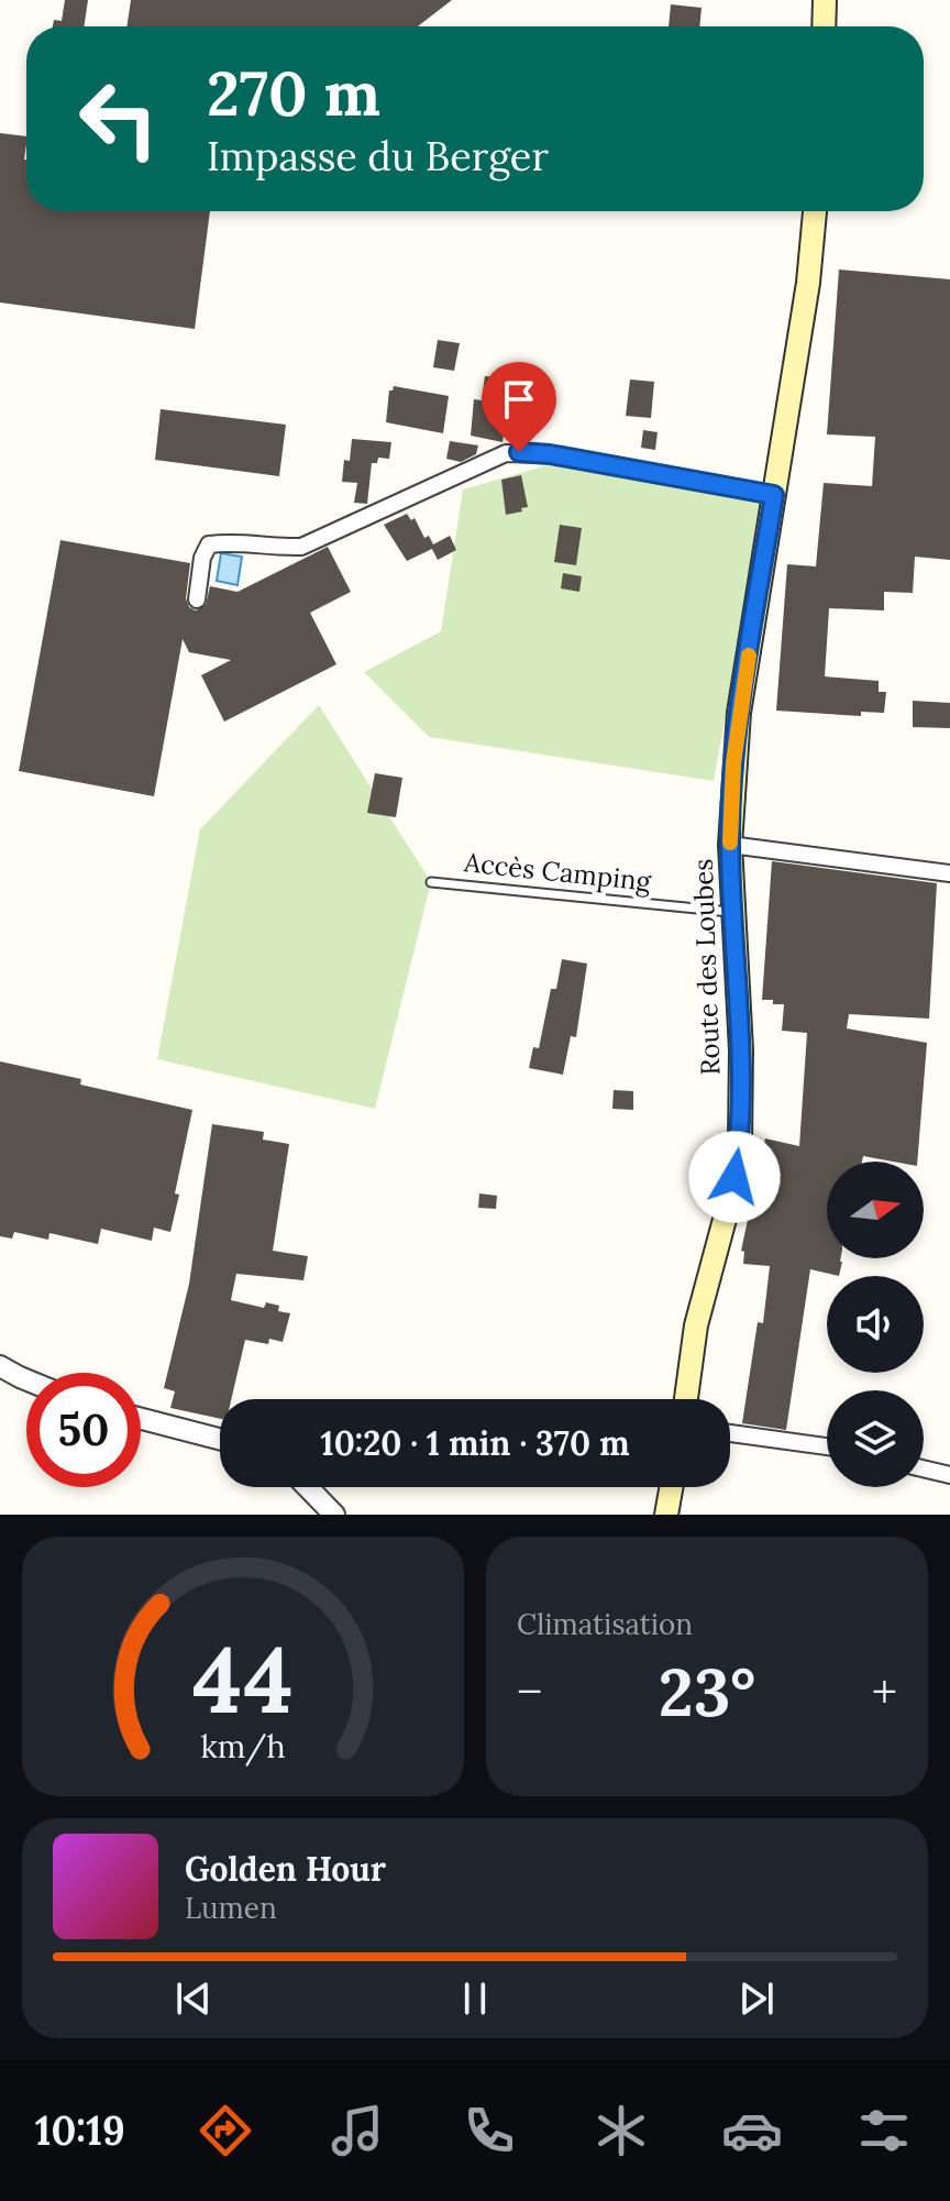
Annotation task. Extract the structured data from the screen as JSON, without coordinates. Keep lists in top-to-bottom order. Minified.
{"streets":{"main road":["Route des Loubes"],"lane":["Accès Camping"]},"crossings":[["Accès Camping","Route des Loubes"]],"north":"right","page":{"turn":["270 m","Impasse du Berger"],"limit":"50","trip":"10:20 · 1 min · 370 m","tile":"Climatisation","heat":["−","23°","+"],"song":["Golden Hour","Lumen"],"tabs":"10:19","gauge":["44","km/h"]}}
